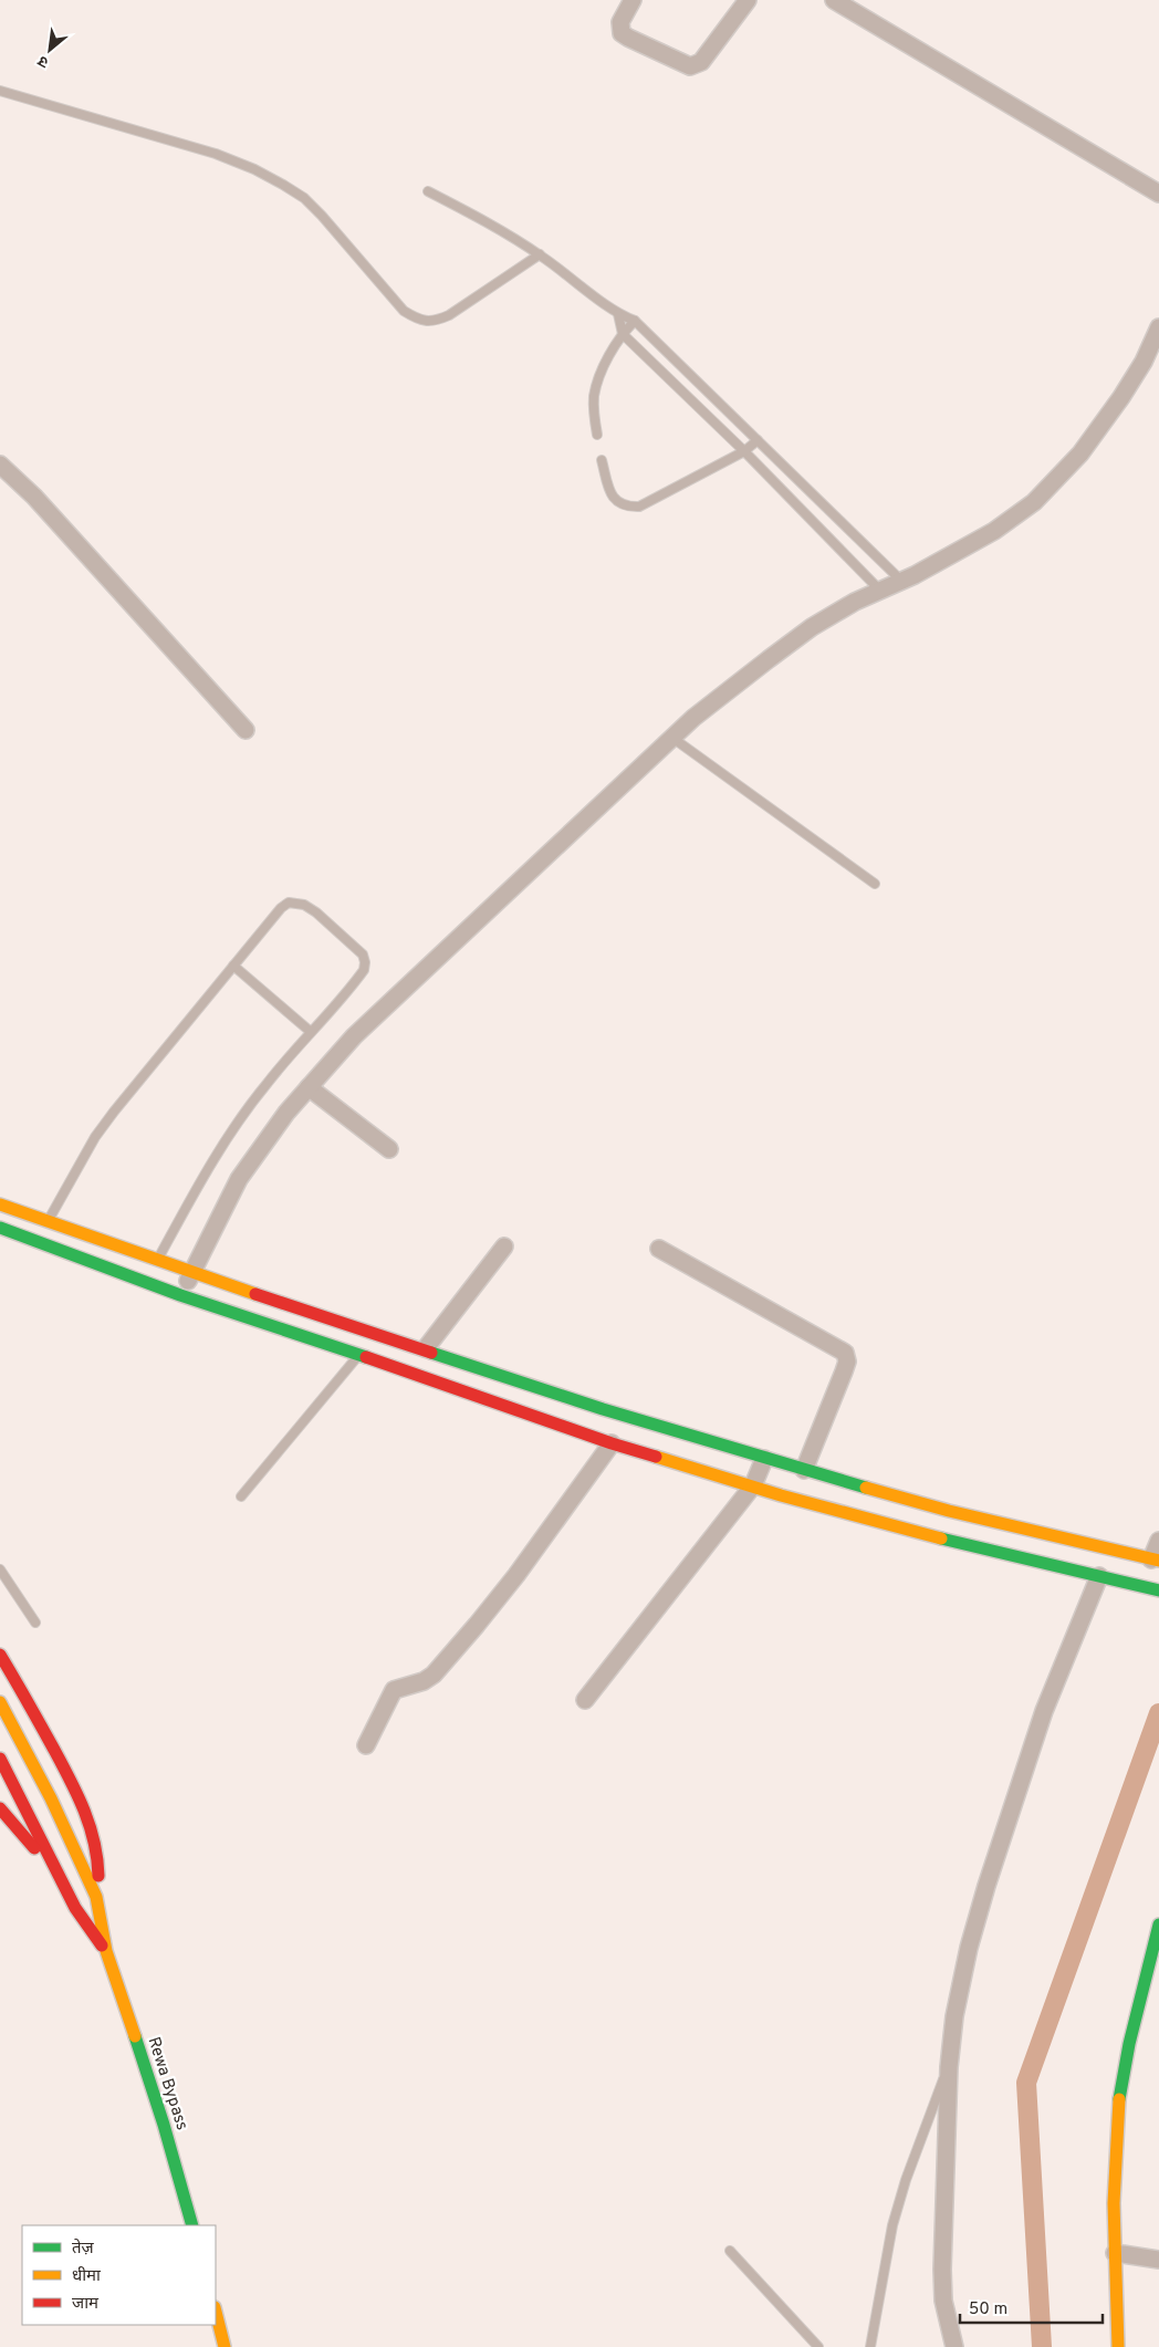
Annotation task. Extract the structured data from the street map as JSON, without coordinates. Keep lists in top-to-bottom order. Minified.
{"streets":{"main road":["Rewa Bypass"]},"legend":["तेज़","धीमा","जाम"],"scale_bar":"50 m","north":"bottom left"}
